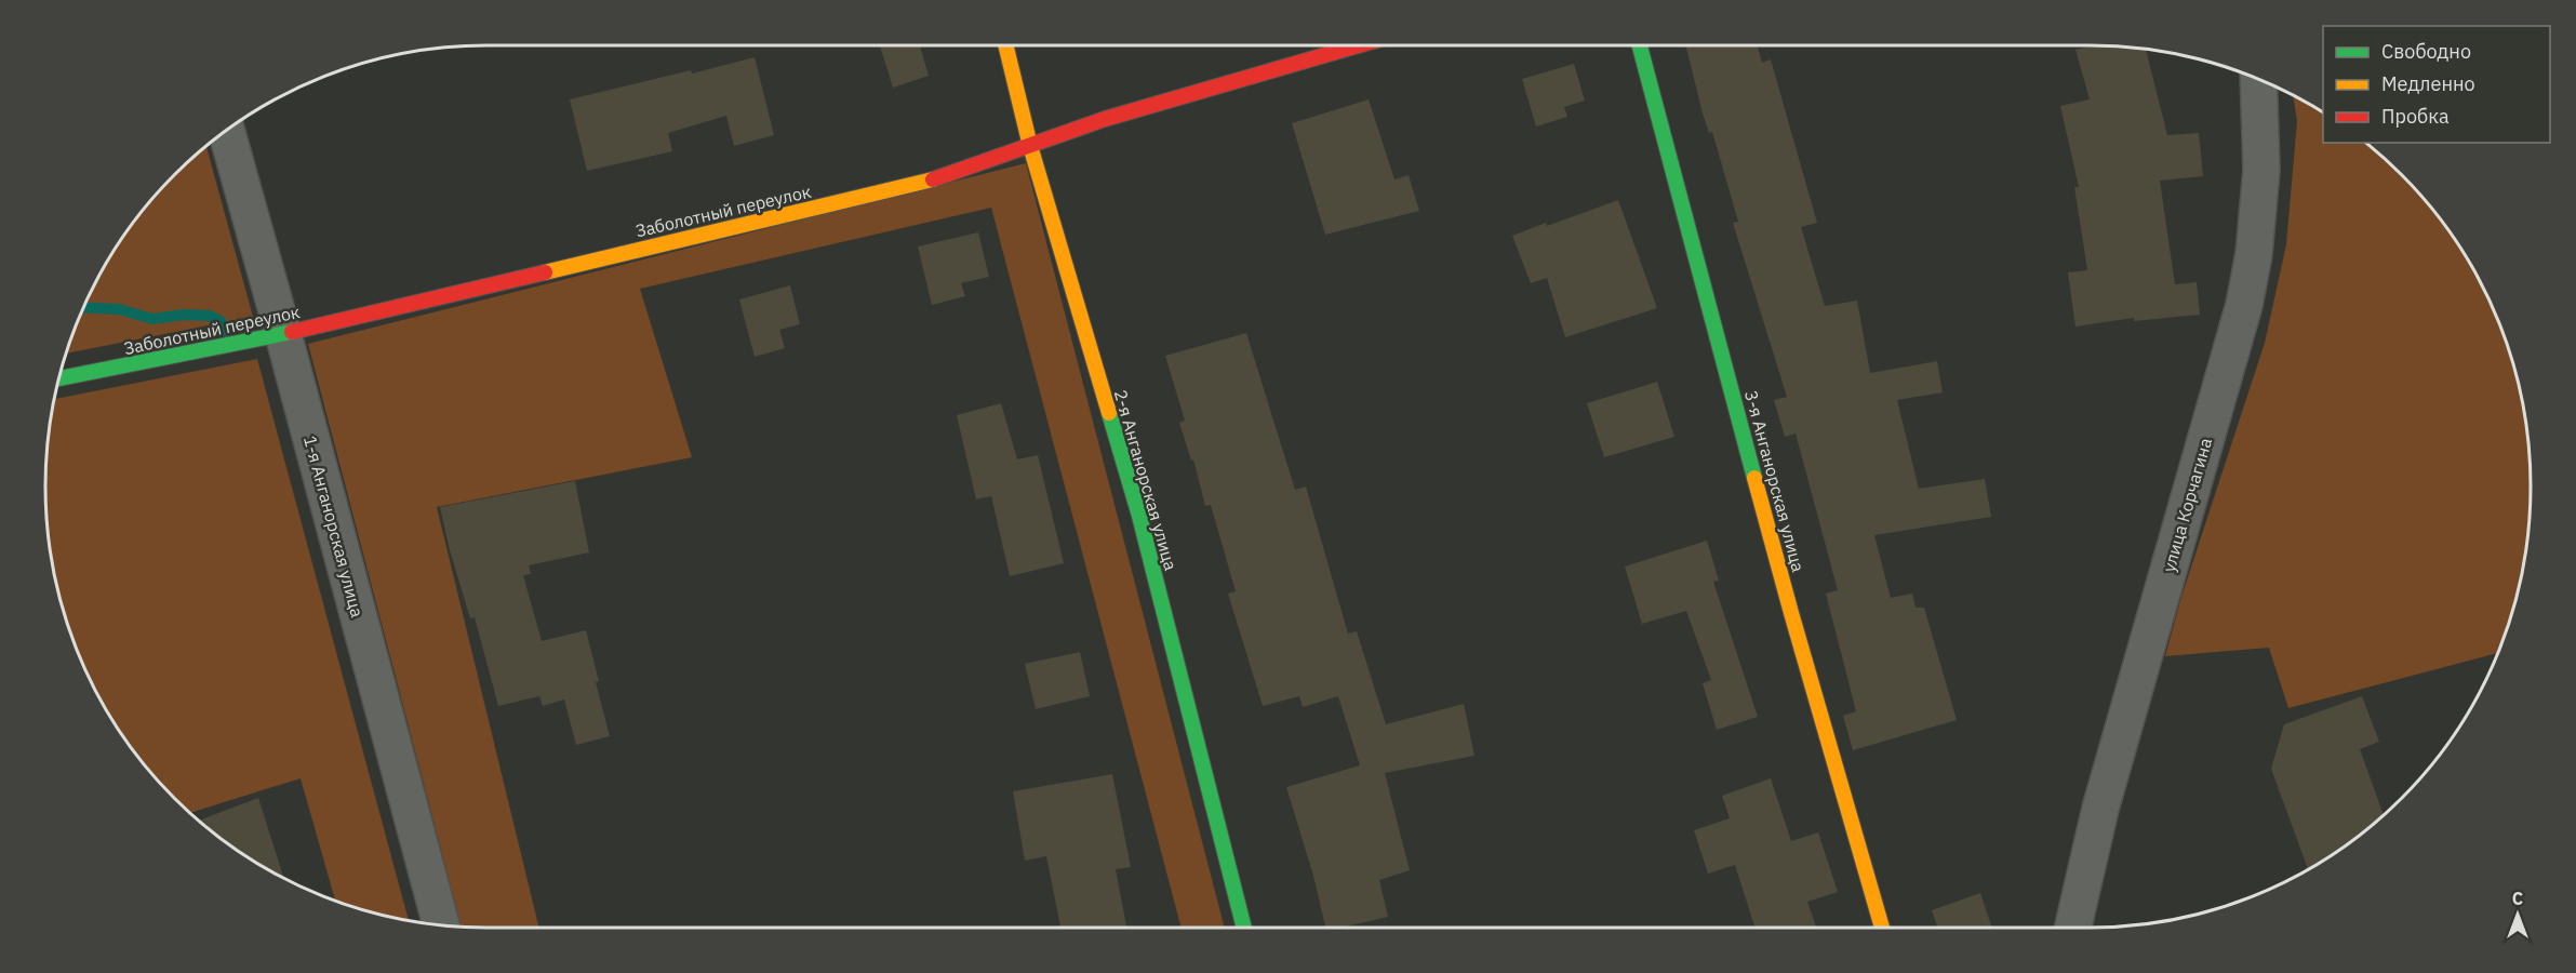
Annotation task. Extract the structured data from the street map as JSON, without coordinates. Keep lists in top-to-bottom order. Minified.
{"streets":{"street":["Заболотный переулок","2-я Анганорская улица","3-я Анганорская улица","улица Корчагина","1-я Анганорская улица"]},"crossings":[["Заболотный переулок","2-я Анганорская улица"],["Заболотный переулок","1-я Анганорская улица"]],"legend":["Свободно","Медленно","Пробка"],"north":"top"}
